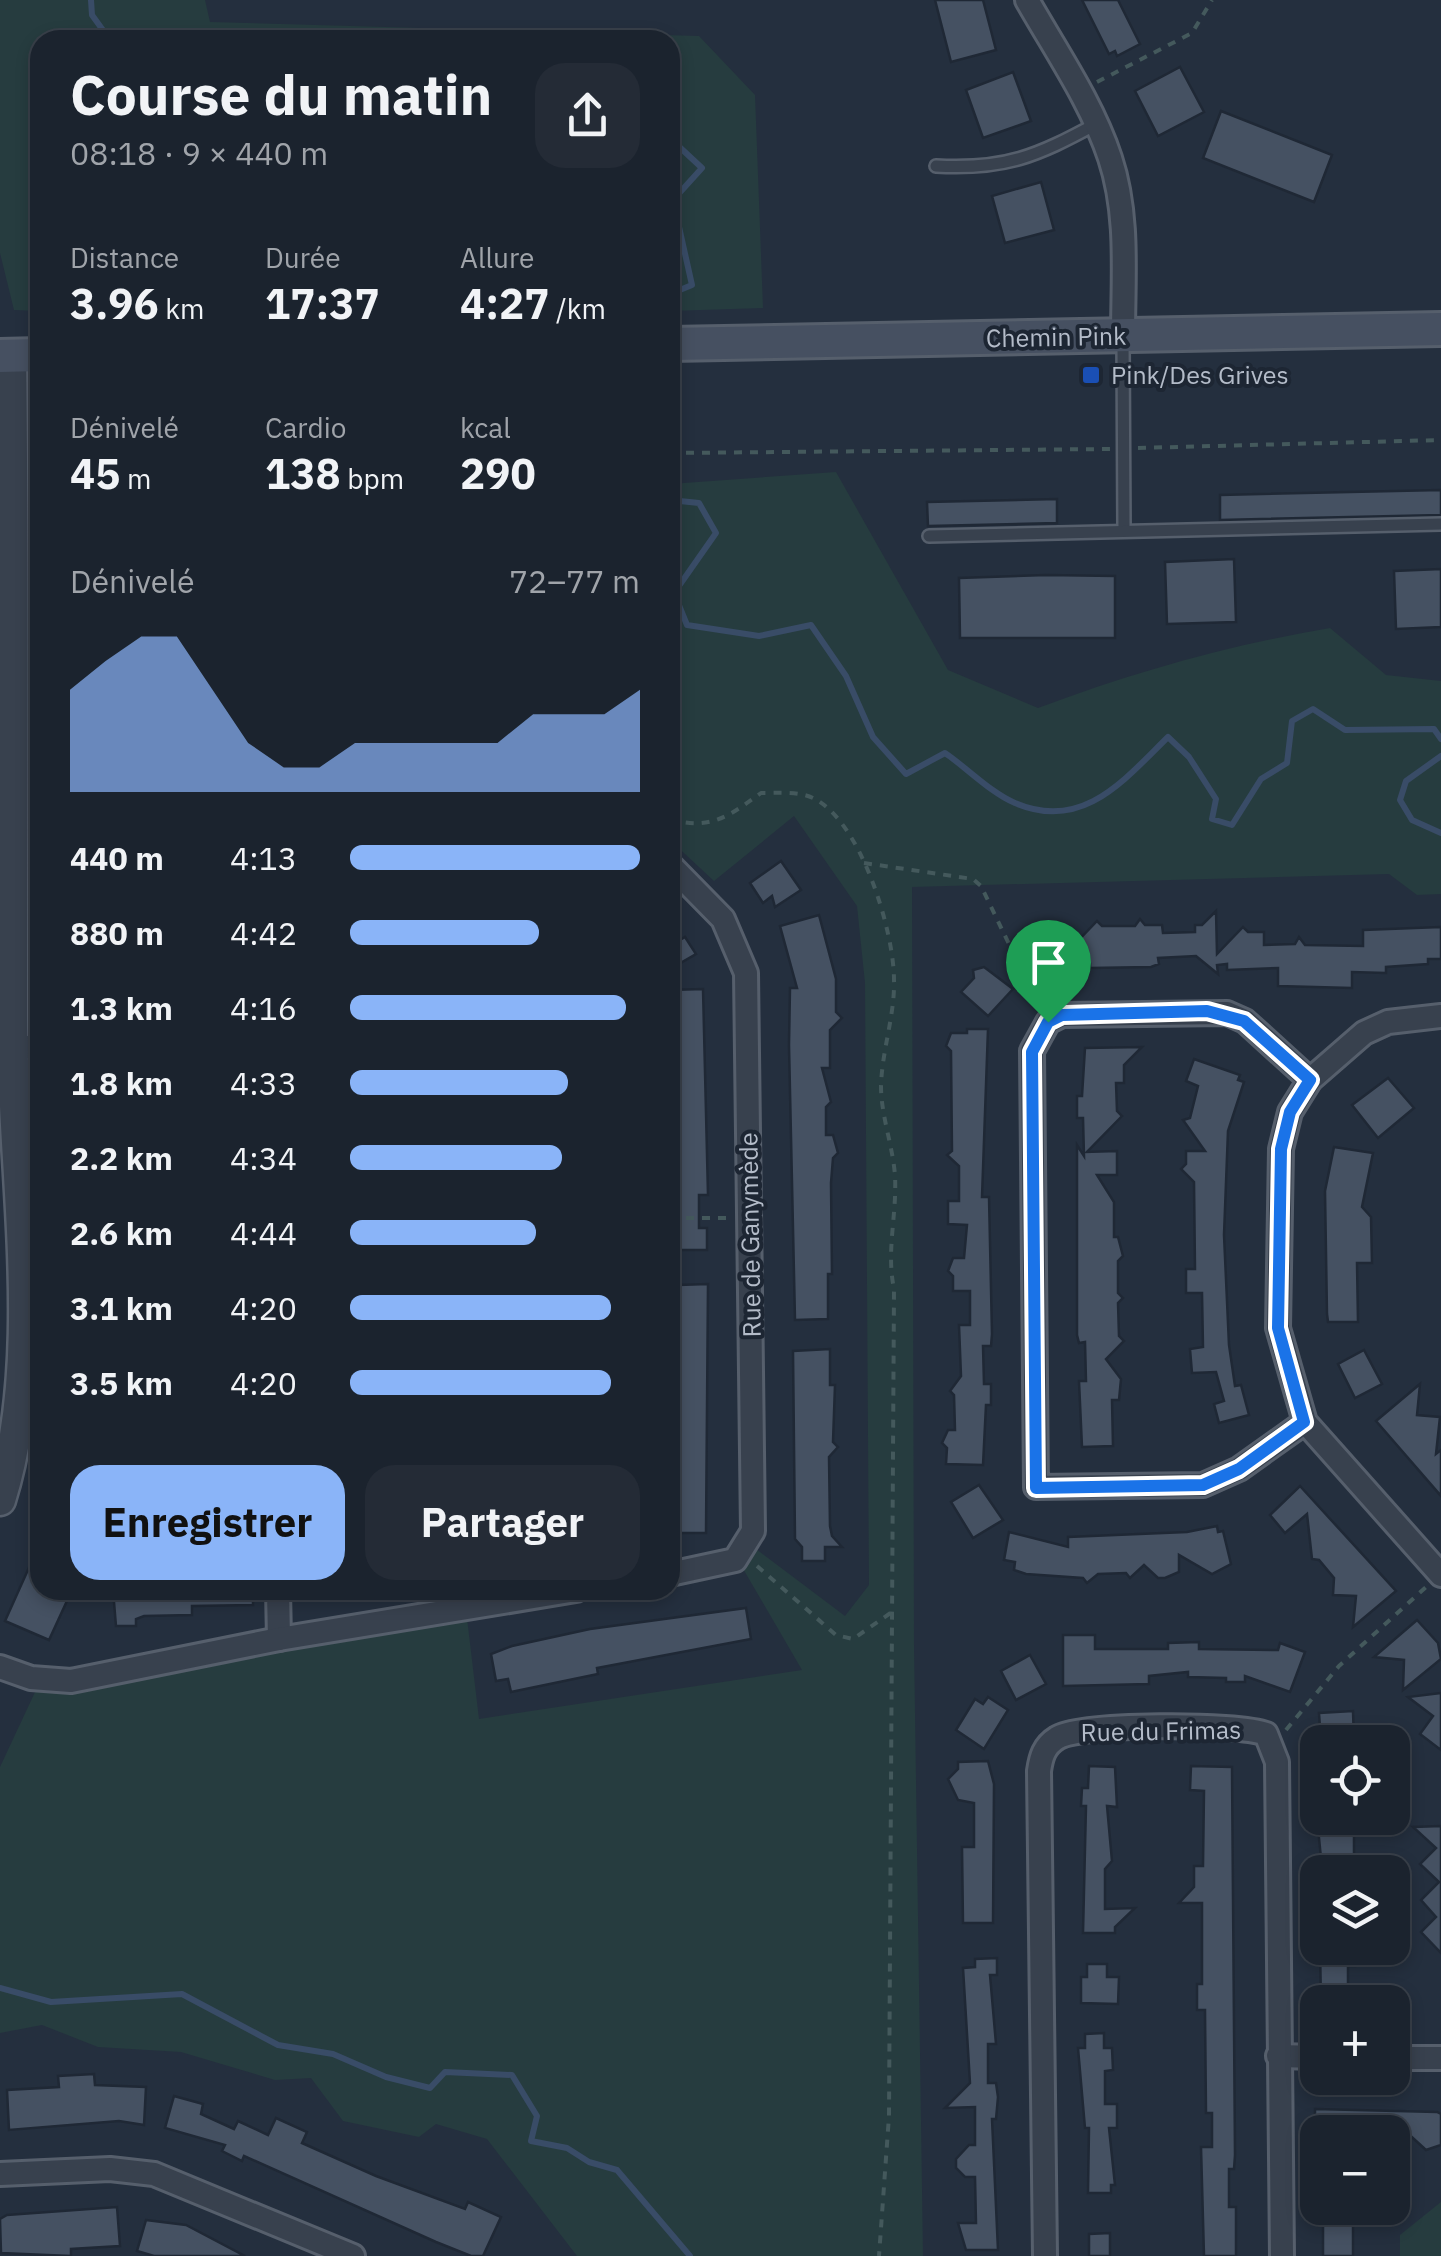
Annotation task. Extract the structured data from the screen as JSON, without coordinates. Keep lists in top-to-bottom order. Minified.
{"streets":{"main road":["Chemin Pink"],"street":["Rue de Ganymède","Rue du Frimas"]},"places":{"transit":["Pink/Des Grives"]},"page":{"heading":["Course du matin","08:18 · 9 × 440 m"],"stats":[["Distance","3.96 km"],["Durée","17:37"],["Allure","4:27 /km"],["Dénivelé","45 m"],["Cardio","138 bpm"],["kcal","290"]],"chart":["Dénivelé","72–77 m"],"list":[{"name":"440 m","note":"4:13"},{"name":"880 m","note":"4:42"},{"name":"1.3 km","note":"4:16"},{"name":"1.8 km","note":"4:33"},{"name":"2.2 km","note":"4:34"},{"name":"2.6 km","note":"4:44"},{"name":"3.1 km","note":"4:20"},{"name":"3.5 km","note":"4:20"}],"buttons":["Enregistrer","Partager"],"map_buttons":["+","−"]}}
